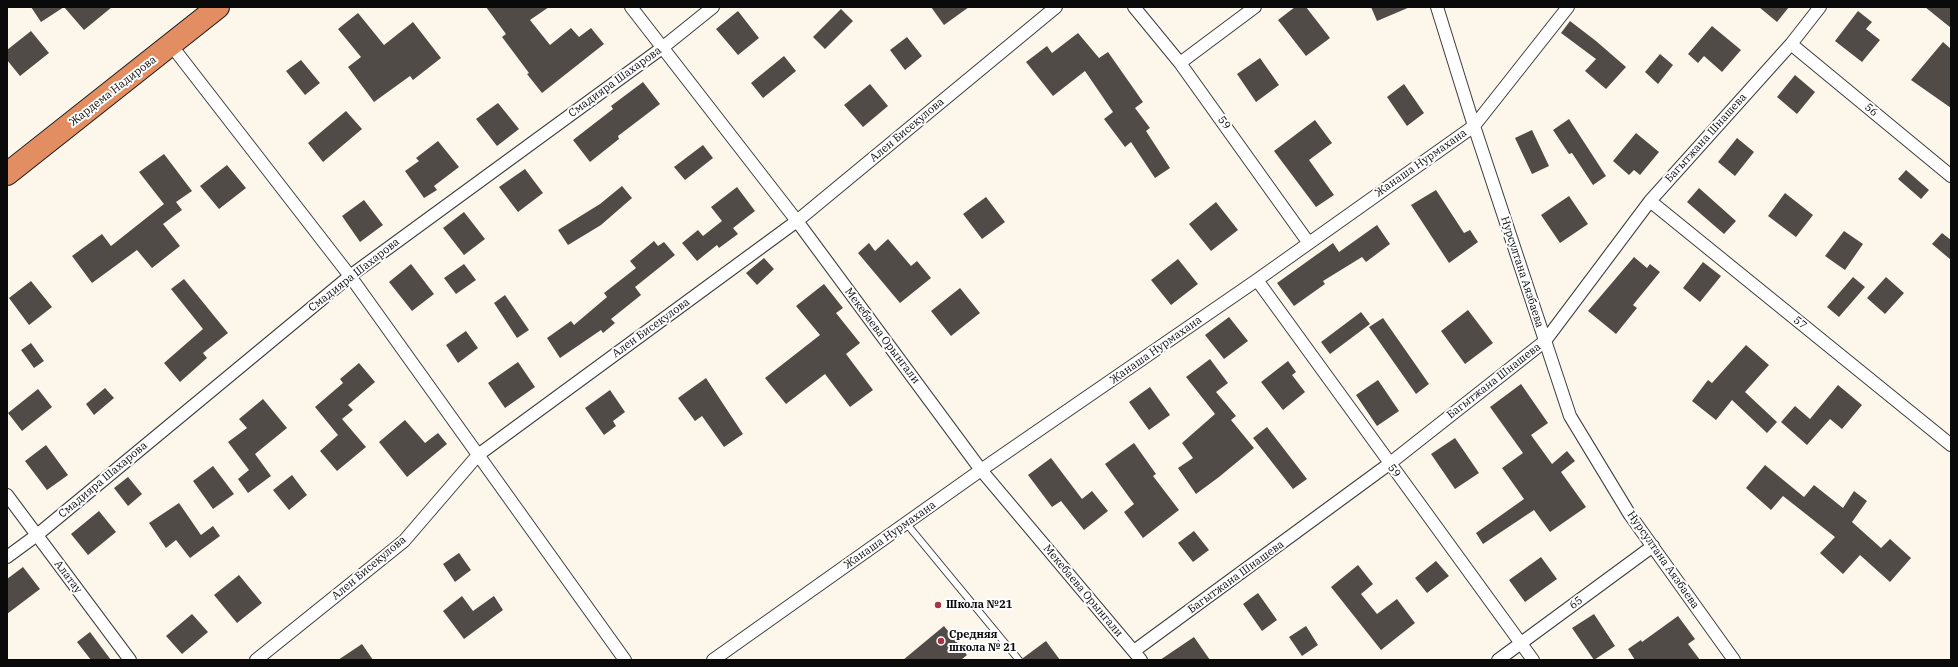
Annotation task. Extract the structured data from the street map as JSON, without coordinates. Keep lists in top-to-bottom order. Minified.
{"streets":{"highway":["Жардема Надирова"],"street":["Смадияра Шахарова","56","59","Ален Бисекулова","Багытжана Шнашева","Жанаша Нурмахана","Нурсултана Аязбаева","57","Мекебаева Орынгали","Алатау","65"]},"crossings":[["Смадияра Шахарова","Мекебаева Орынгали"],["Смадияра Шахарова","Алатау"],["56","Багытжана Шнашева"],["59","Багытжана Шнашева"],["59","Жанаша Нурмахана"],["59","65"],["Ален Бисекулова","Мекебаева Орынгали"],["Багытжана Шнашева","Нурсултана Аязбаева"],["Багытжана Шнашева","57"],["Багытжана Шнашева","Мекебаева Орынгали"],["Жанаша Нурмахана","Нурсултана Аязбаева"],["Жанаша Нурмахана","Мекебаева Орынгали"],["Нурсултана Аязбаева","65"]],"places":["Школа №21","Средняя школа № 21"]}
